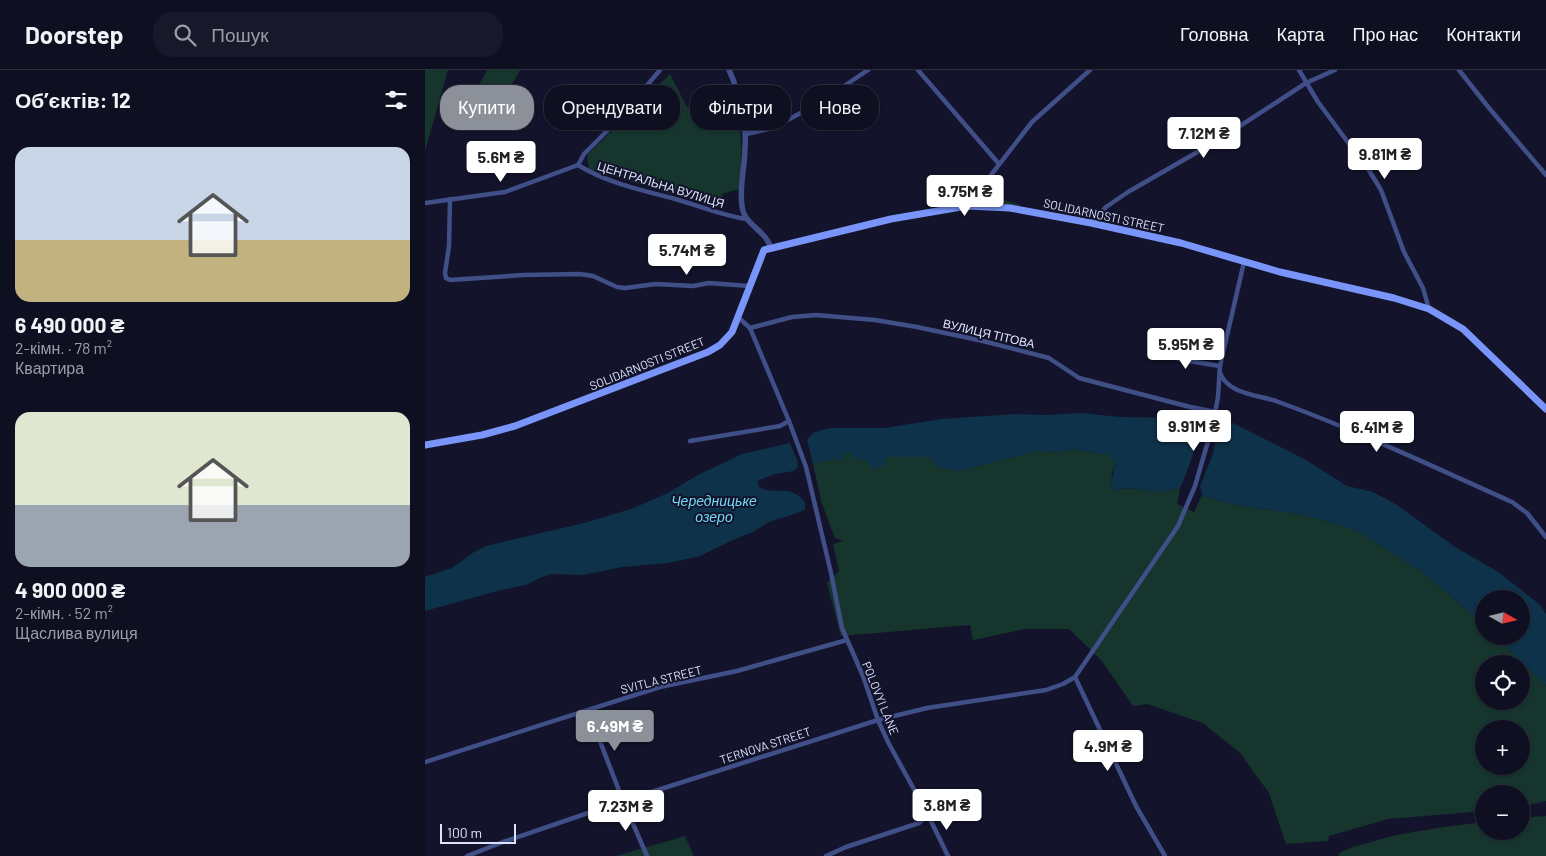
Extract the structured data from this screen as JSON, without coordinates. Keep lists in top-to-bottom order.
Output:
{
  "streets": {
    "main road": ["SOLIDARNOSTI STREET"],
    "street": [
      "ЦЕНТРАЛЬНА ВУЛИЦЯ",
      "ВУЛИЦЯ ТІТОВА",
      "SVITLA STREET",
      "POLOVYI LANE",
      "TERNOVA STREET"
    ]
  },
  "crossings": [
    ["ВУЛИЦЯ ТІТОВА", "POLOVYI LANE"],
    ["SVITLA STREET", "POLOVYI LANE"],
    ["POLOVYI LANE", "TERNOVA STREET"]
  ],
  "water": ["Чередницьке озеро"],
  "scale_bar": "100 m",
  "north": "right",
  "page": {
    "header": "Doorstep",
    "search": "Пошук",
    "nav": [
      "Головна",
      "Карта",
      "Про нас",
      "Контакти"
    ],
    "heading": "Об’єктів: 12",
    "chip": [
      "Купити",
      "Орендувати",
      "Фільтри",
      "Нове"
    ],
    "price": [
      "7.12M ₴",
      "9.81M ₴",
      "5.6M ₴",
      "9.75M ₴",
      "5.74M ₴",
      "5.95M ₴",
      "9.91M ₴",
      "6.41M ₴",
      "6.49M ₴",
      "4.9M ₴",
      "3.8M ₴",
      "7.23M ₴"
    ],
    "list": [
      {
        "name": "6 490 000 ₴",
        "note": "2-кімн. · 78 m² · Квартира"
      },
      {
        "name": "4 900 000 ₴",
        "note": "2-кімн. · 52 m² · Щаслива вулиця"
      }
    ],
    "map_buttons": ["+", "−"],
    "scale": "100 m"
  }
}
